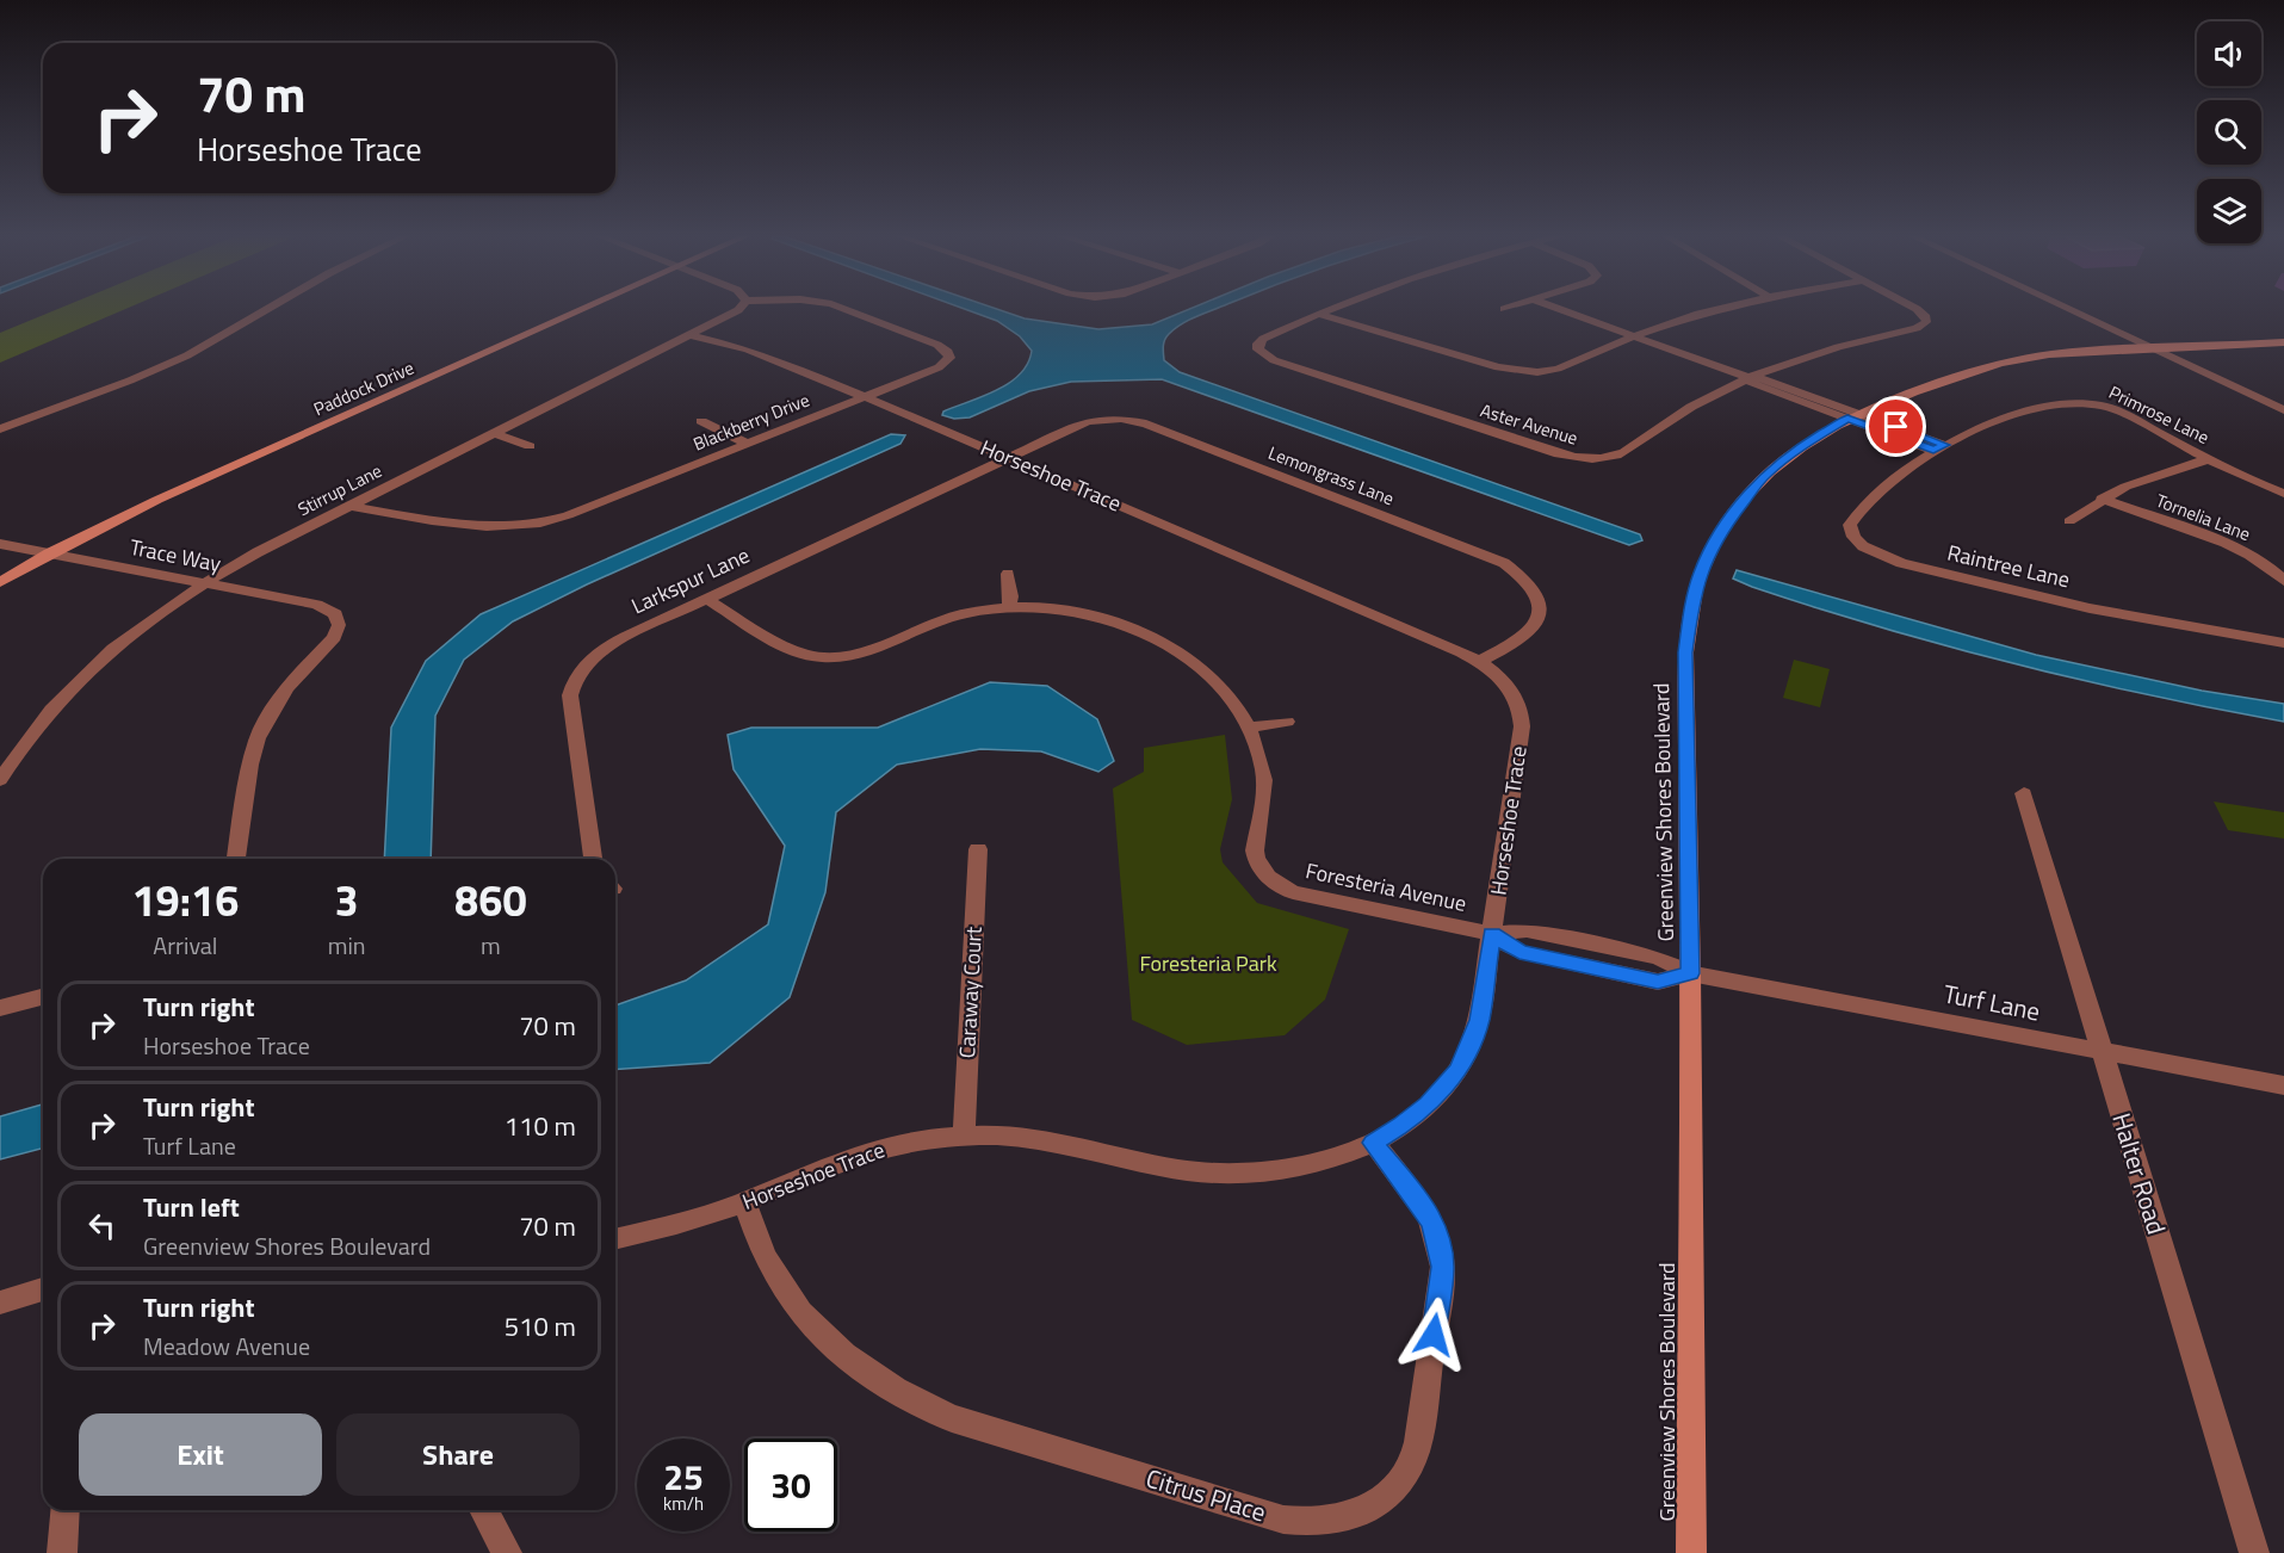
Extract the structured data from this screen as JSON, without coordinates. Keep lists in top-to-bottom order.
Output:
{
  "streets": {
    "street": [
      "Paddock Drive",
      "Primrose Lane",
      "Blackberry Drive",
      "Aster Avenue",
      "Horseshoe Trace",
      "Lemongrass Lane",
      "Stirrup Lane",
      "Tornelia Lane",
      "Trace Way",
      "Raintree Lane",
      "Larkspur Lane",
      "Greenview Shores Boulevard",
      "Foresteria Avenue",
      "Caraway Court",
      "Turf Lane",
      "Halter Road",
      "Citrus Place"
    ]
  },
  "crossings": [
    ["Paddock Drive", "Trace Way"],
    ["Primrose Lane", "Raintree Lane"],
    ["Blackberry Drive", "Horseshoe Trace"],
    ["Blackberry Drive", "Stirrup Lane"],
    ["Horseshoe Trace", "Lemongrass Lane"],
    ["Horseshoe Trace", "Stirrup Lane"],
    ["Horseshoe Trace", "Larkspur Lane"],
    ["Horseshoe Trace", "Foresteria Avenue"],
    ["Horseshoe Trace", "Caraway Court"],
    ["Horseshoe Trace", "Turf Lane"],
    ["Horseshoe Trace", "Citrus Place"],
    ["Lemongrass Lane", "Larkspur Lane"],
    ["Stirrup Lane", "Trace Way"],
    ["Larkspur Lane", "Foresteria Avenue"],
    ["Greenview Shores Boulevard", "Turf Lane"],
    ["Foresteria Avenue", "Turf Lane"],
    ["Turf Lane", "Halter Road"]
  ],
  "parks": ["Foresteria Park"],
  "page": {
    "turn": ["70 m", "Horseshoe Trace"],
    "eta": [
      "19:16",
      "Arrival",
      "3",
      "min",
      "860",
      "m"
    ],
    "list": [
      {
        "name": "Turn right",
        "note": "Horseshoe Trace",
        "value": "70 m"
      },
      {
        "name": "Turn right",
        "note": "Turf Lane",
        "value": "110 m"
      },
      {
        "name": "Turn left",
        "note": "Greenview Shores Boulevard",
        "value": "70 m"
      },
      {
        "name": "Turn right",
        "note": "Meadow Avenue",
        "value": "510 m"
      }
    ],
    "buttons": ["Exit", "Share"],
    "speed": "25 km/h",
    "limit": "30"
  }
}
